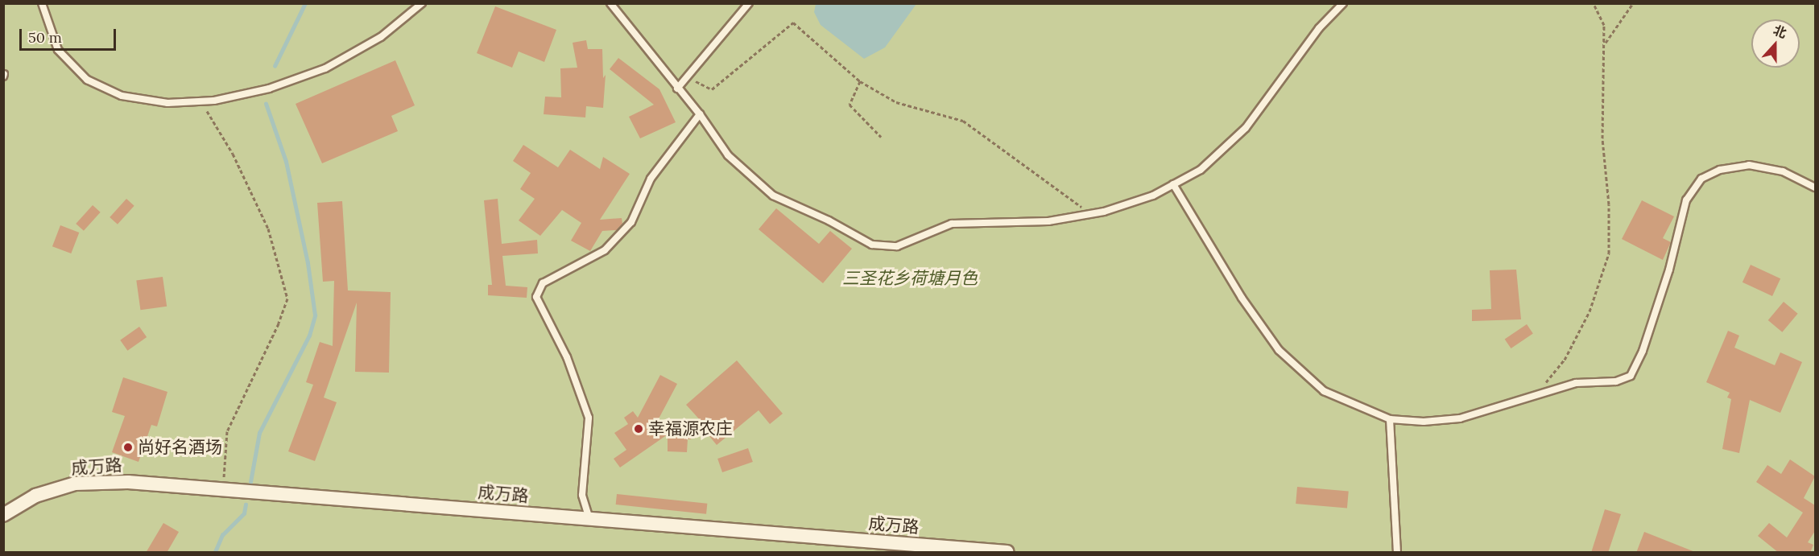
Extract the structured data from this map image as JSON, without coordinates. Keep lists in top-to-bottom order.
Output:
{
  "streets": {
    "street": ["成万路"]
  },
  "parks": ["三圣花乡荷塘月色"],
  "places": ["幸福源农庄", "尚好名酒场"],
  "scale_bar": "50 m",
  "north": "top"
}
